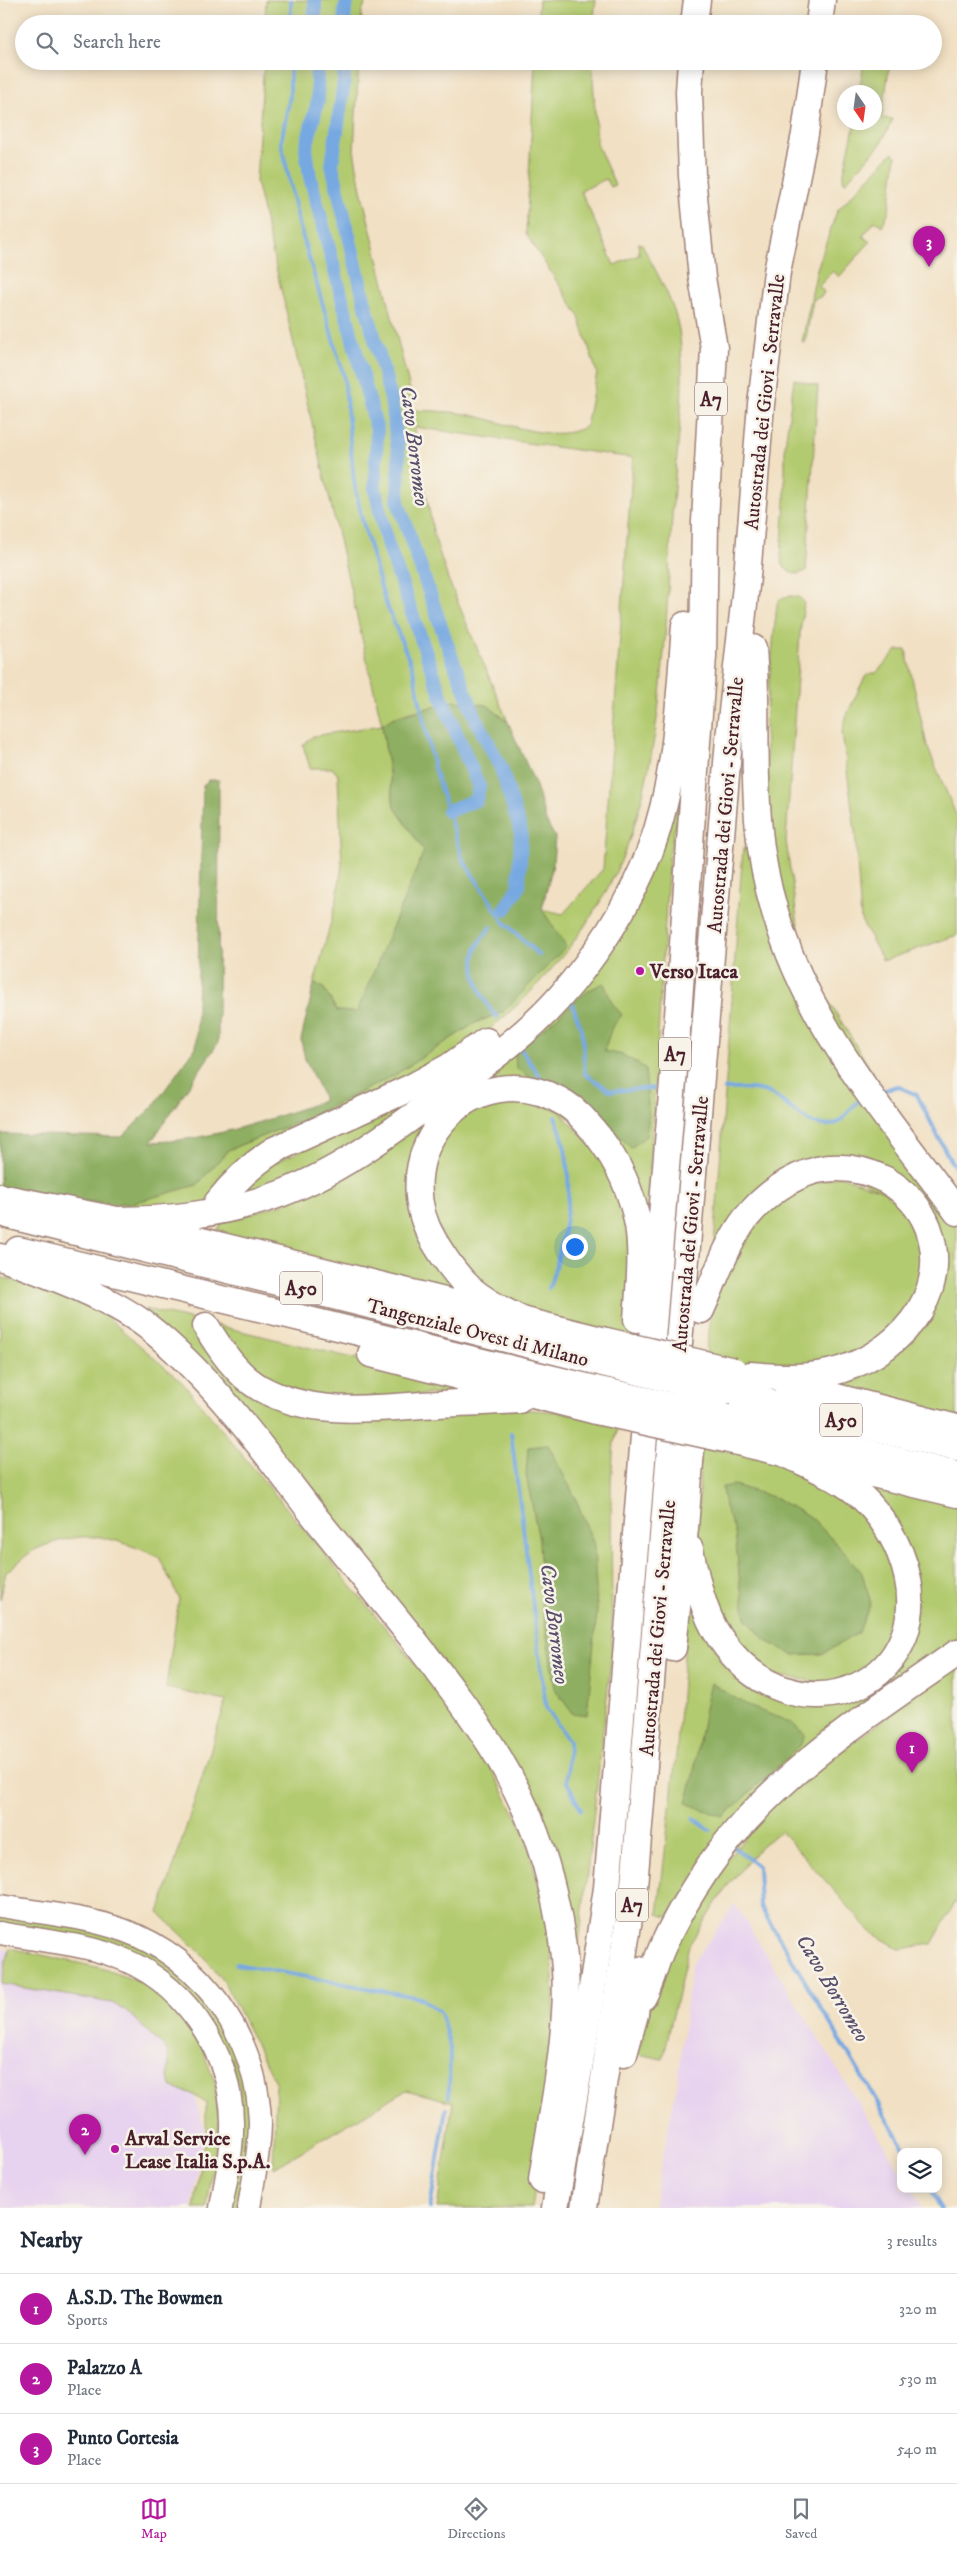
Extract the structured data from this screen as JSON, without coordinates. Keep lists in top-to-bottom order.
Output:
{
  "streets": {
    "highway": [
      "A7",
      "Autostrada dei Giovi - Serravalle",
      "A50",
      "Tangenziale Ovest di Milano"
    ]
  },
  "crossings": [
    ["A7", "Autostrada dei Giovi - Serravalle"]
  ],
  "water": ["Cavo Borromeo"],
  "places": ["Verso Itaca", "Arval Service Lease Italia S.p.A."],
  "north": "bottom",
  "page": {
    "search": "Search here",
    "pins": ["3", "1", "2"],
    "heading": ["Nearby", "3 results"],
    "list": [
      {
        "mark": "1",
        "name": "A.S.D. The Bowmen",
        "note": "Sports",
        "value": "320 m"
      },
      {
        "mark": "2",
        "name": "Palazzo A",
        "note": "Place",
        "value": "530 m"
      },
      {
        "mark": "3",
        "name": "Punto Cortesia",
        "note": "Place",
        "value": "540 m"
      }
    ],
    "nav": ["Map", "Directions", "Saved"]
  }
}
